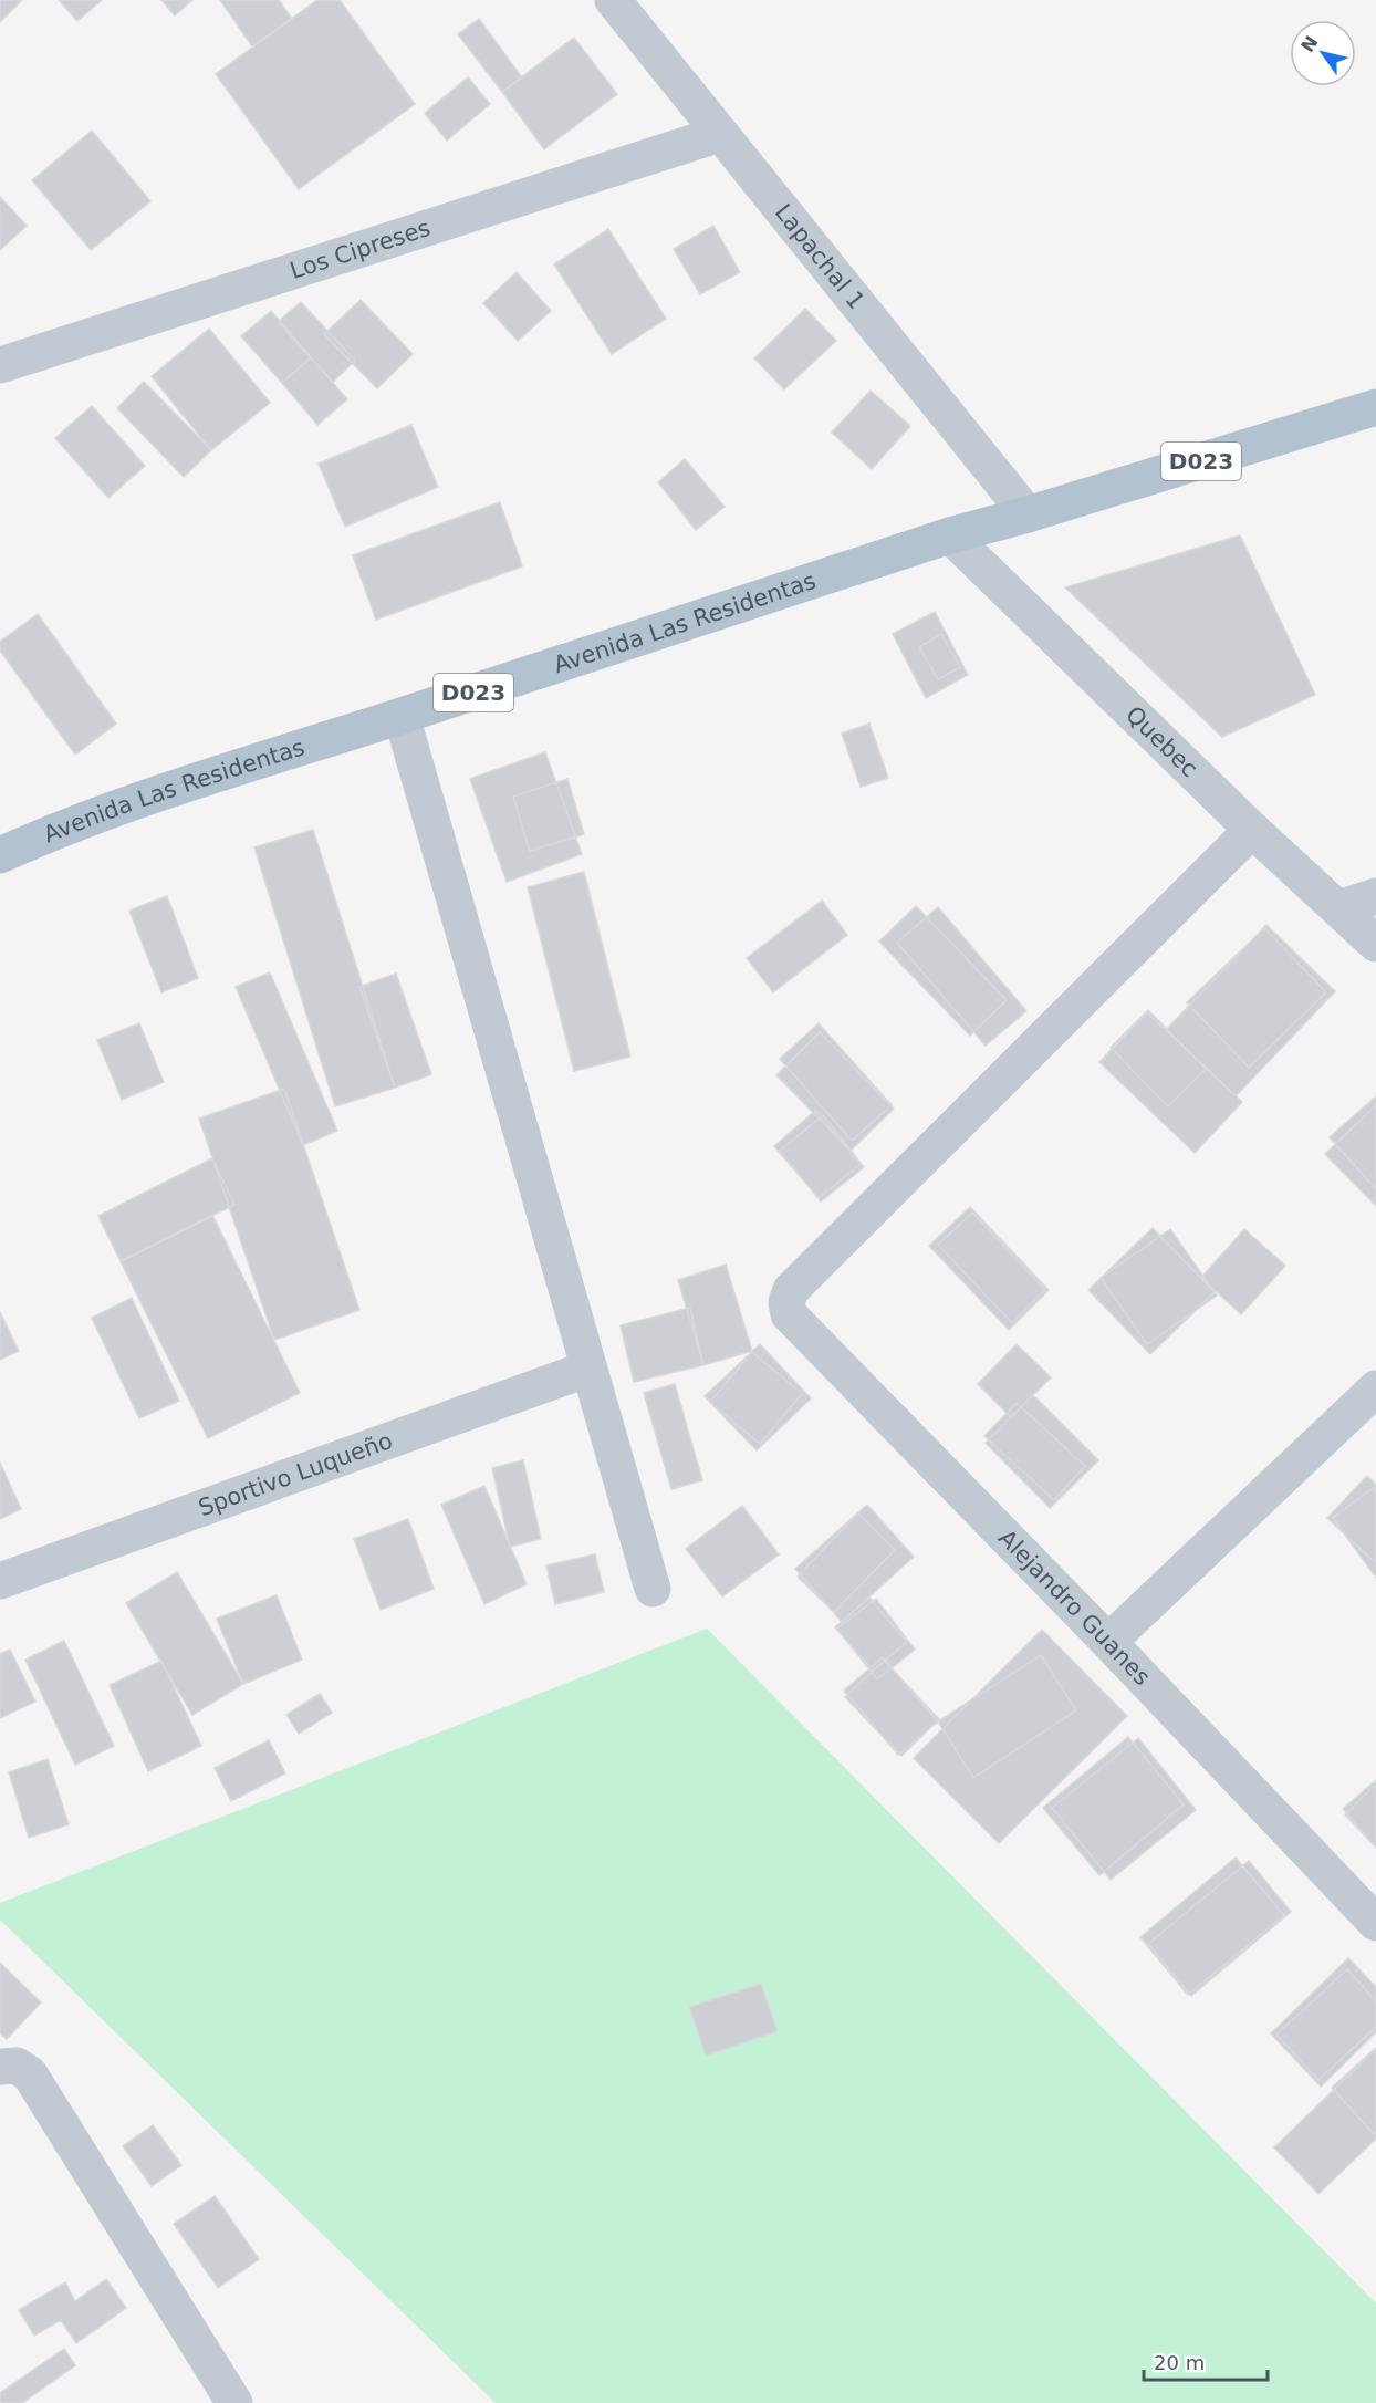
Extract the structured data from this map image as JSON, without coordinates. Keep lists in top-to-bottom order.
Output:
{
  "streets": {
    "main road": ["D023", "Avenida Las Residentas"],
    "street": [
      "Los Cipreses",
      "Lapachal 1",
      "Quebec",
      "Sportivo Luqueño",
      "Alejandro Guanes"
    ]
  },
  "crossings": [
    ["Los Cipreses", "Lapachal 1"],
    ["Lapachal 1", "Avenida Las Residentas"],
    ["Avenida Las Residentas", "Quebec"],
    ["Quebec", "Alejandro Guanes"]
  ],
  "scale_bar": "20 m",
  "north": "top left"
}
